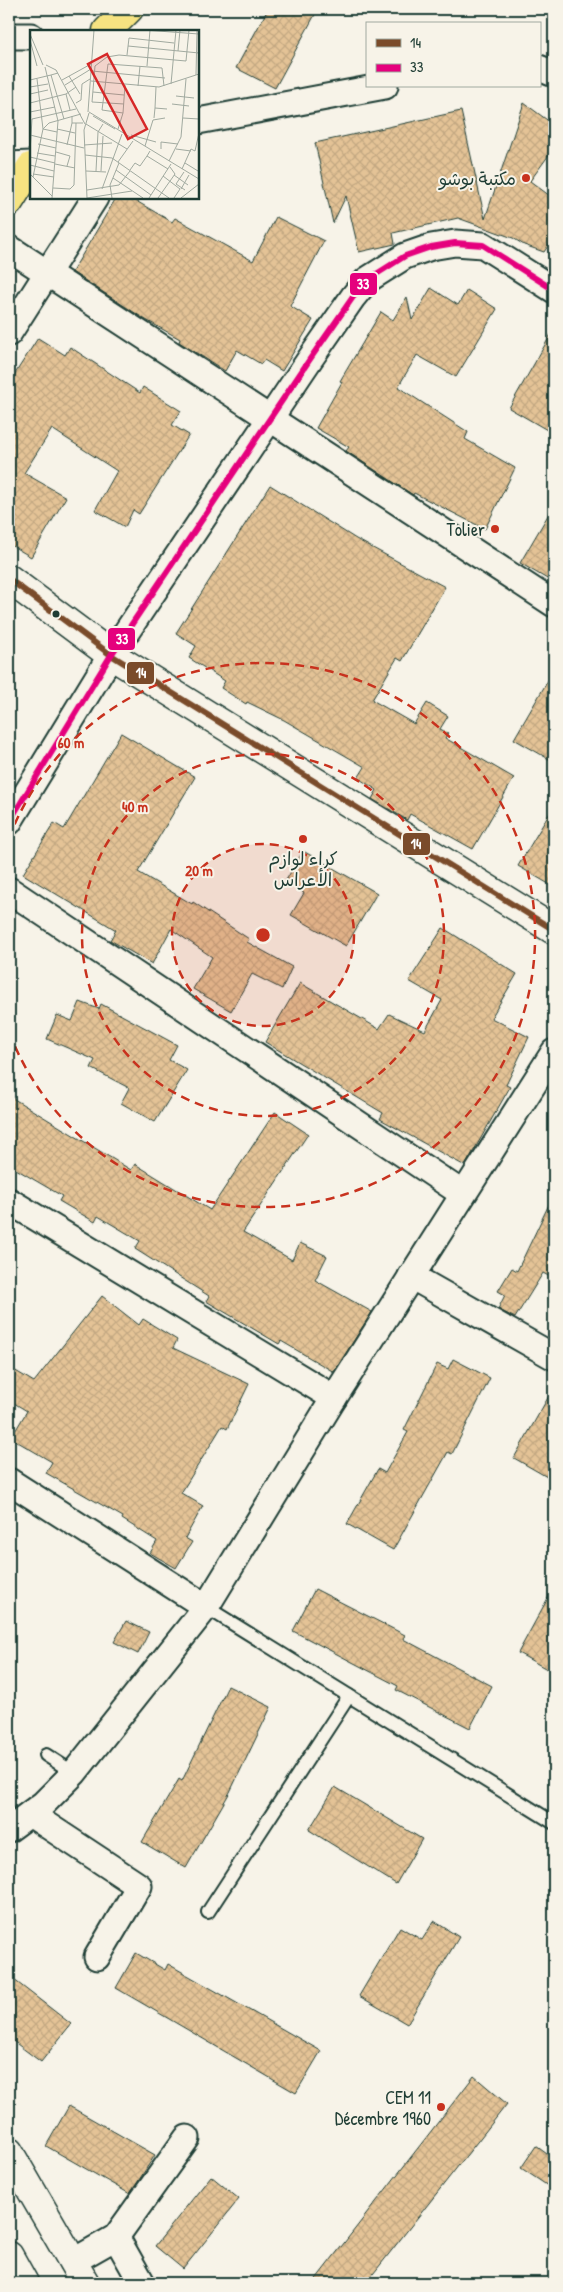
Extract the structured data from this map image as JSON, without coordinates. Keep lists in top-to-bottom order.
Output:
{
  "places": [
    "مكتبة بوشو",
    "Tolier",
    "كراء لوازم الأعراس",
    "CEM 11 Décembre 1960"
  ],
  "lines": ["transit line 33", "transit line 14"],
  "legend": ["14", "33"],
  "rings": ["60 m", "40 m", "20 m"]
}
